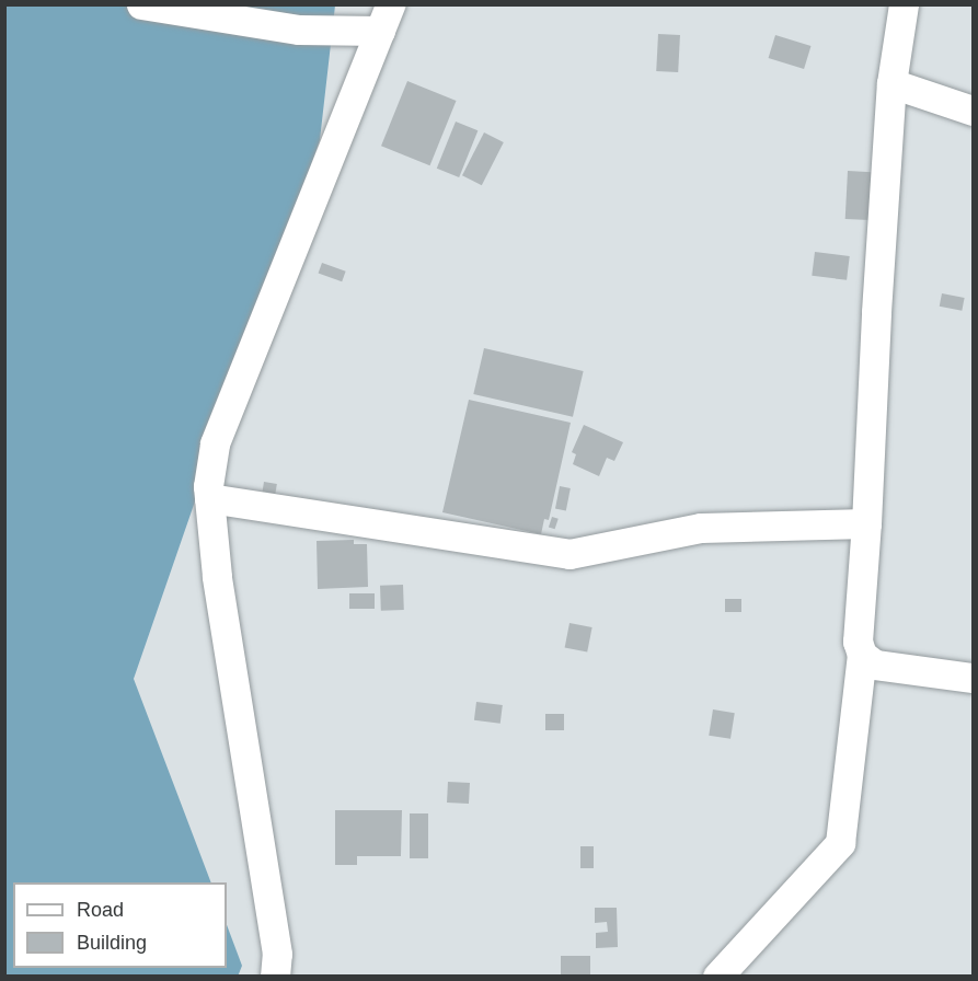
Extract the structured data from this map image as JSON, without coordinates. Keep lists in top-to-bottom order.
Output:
{
  "legend": ["Road", "Building"]
}
